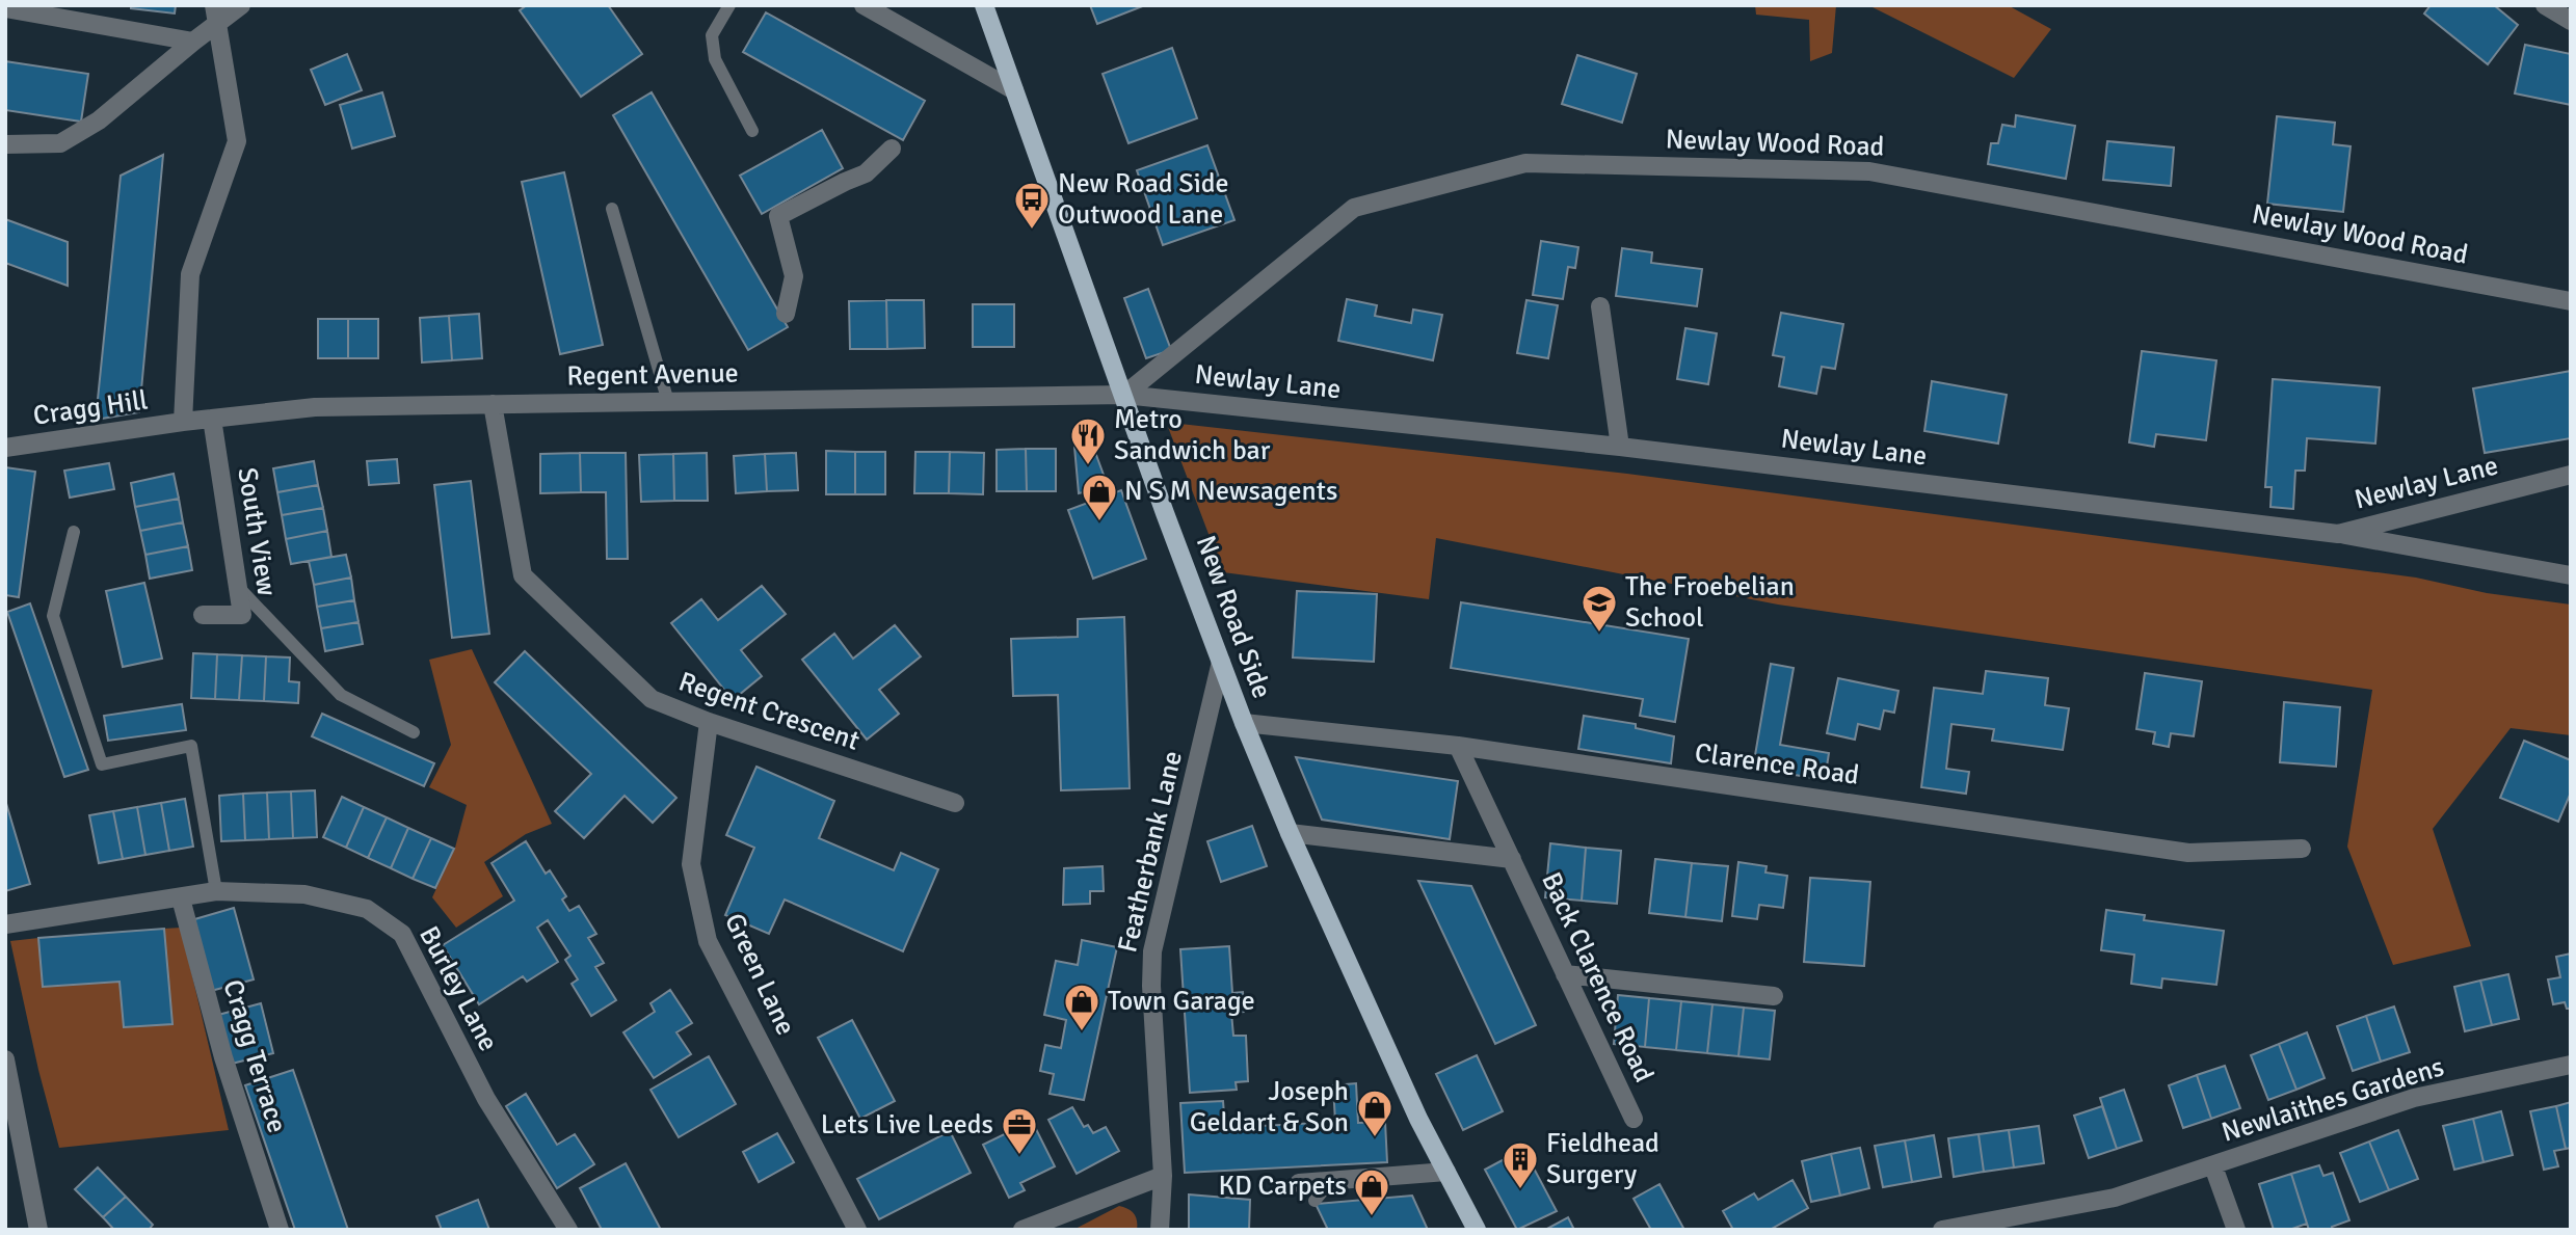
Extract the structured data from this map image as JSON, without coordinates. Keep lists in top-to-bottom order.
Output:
{
  "streets": {
    "main road": ["New Road Side"],
    "street": [
      "Newlay Wood Road",
      "Regent Avenue",
      "Newlay Lane",
      "Cragg Hill",
      "South View",
      "Regent Crescent",
      "Clarence Road",
      "Featherbank Lane",
      "Green Lane",
      "Back Clarence Road",
      "Burley Lane",
      "Cragg Terrace",
      "Newlaithes Gardens"
    ]
  },
  "crossings": [
    ["Newlay Wood Road", "Regent Avenue"],
    ["Newlay Wood Road", "Newlay Lane"],
    ["Newlay Wood Road", "New Road Side"],
    ["Regent Avenue", "Newlay Lane"],
    ["Regent Avenue", "Cragg Hill"],
    ["Regent Avenue", "South View"],
    ["Regent Avenue", "New Road Side"],
    ["Regent Avenue", "Regent Crescent"],
    ["Newlay Lane", "New Road Side"],
    ["New Road Side", "Clarence Road"],
    ["New Road Side", "Featherbank Lane"],
    ["New Road Side", "Back Clarence Road"],
    ["Regent Crescent", "Green Lane"],
    ["Clarence Road", "Back Clarence Road"],
    ["Burley Lane", "Cragg Terrace"]
  ],
  "places": {
    "bus stop": ["New Road Side Outwood Lane"],
    "restaurant": ["Metro Sandwich bar"],
    "shop": [
      "N S M Newsagents",
      "Town Garage",
      "Joseph Geldart & Son",
      "KD Carpets"
    ],
    "school or university": ["The Froebelian School"],
    "office": ["Lets Live Leeds"],
    "building": ["Fieldhead Surgery"]
  }
}
